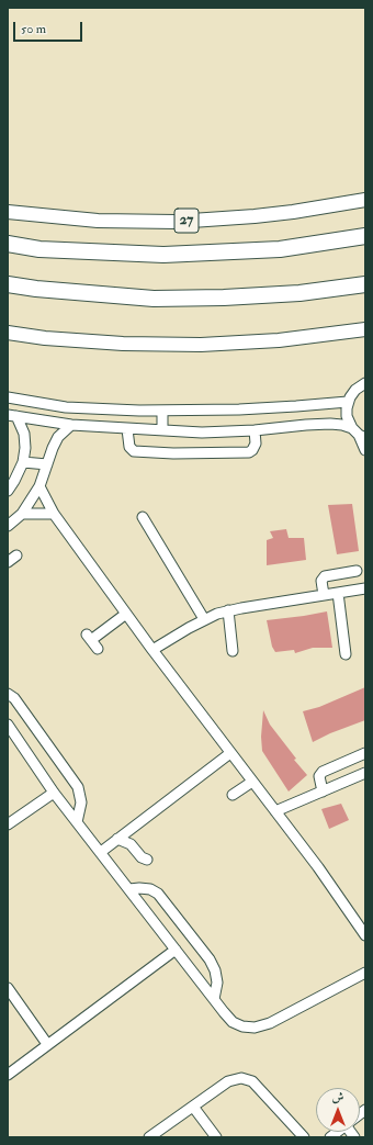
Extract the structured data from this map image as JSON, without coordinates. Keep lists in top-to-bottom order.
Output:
{
  "streets": {
    "highway": ["27"]
  },
  "scale_bar": "50 m",
  "north": "top"
}
